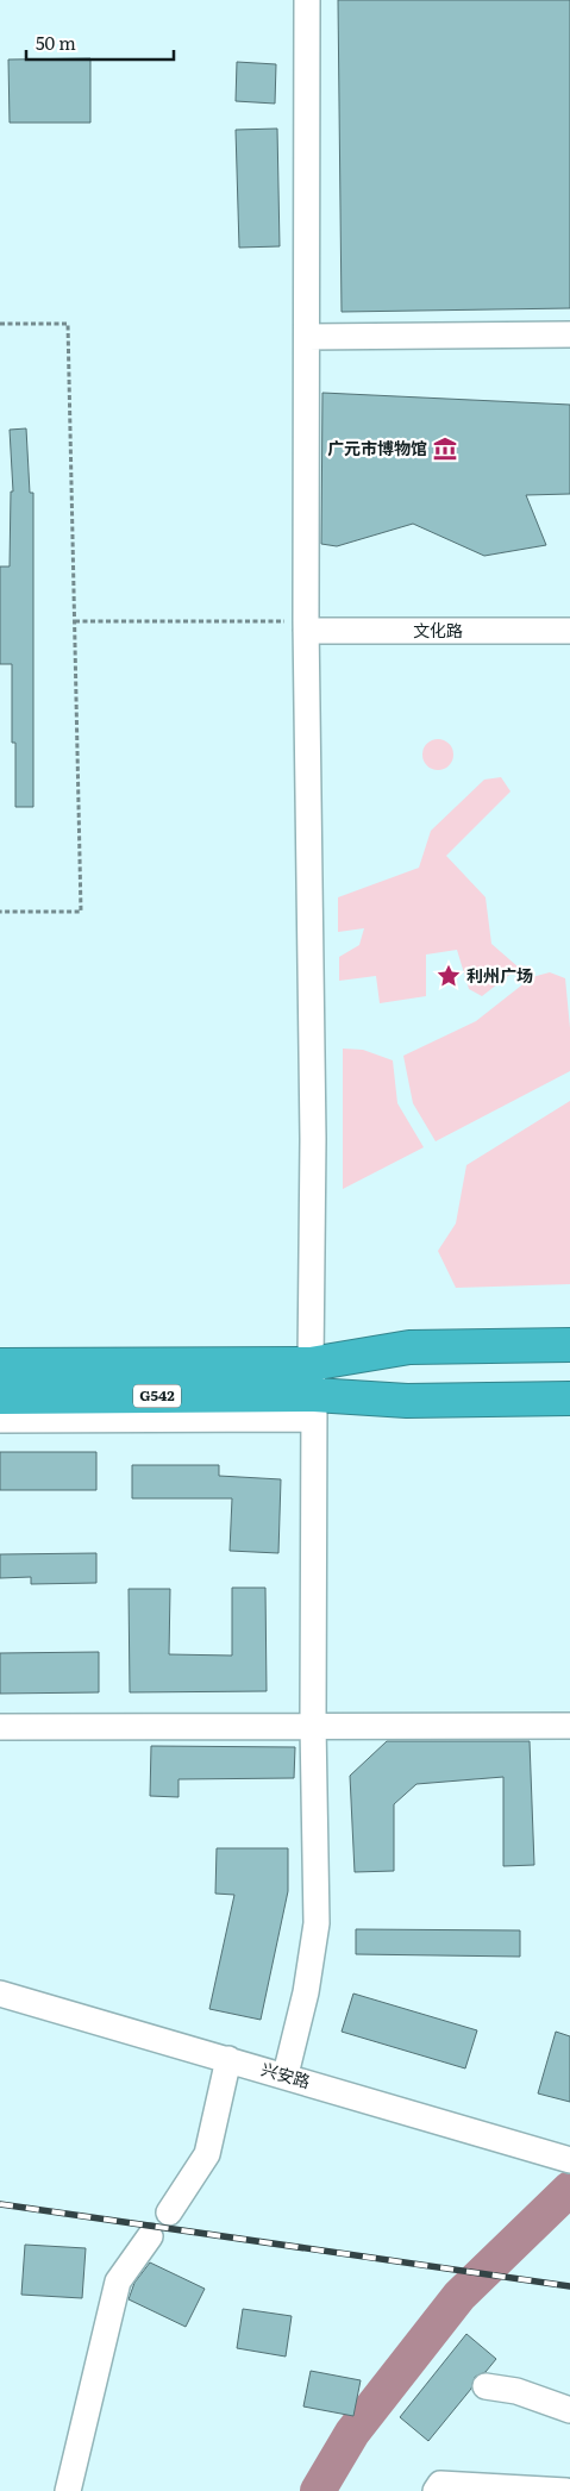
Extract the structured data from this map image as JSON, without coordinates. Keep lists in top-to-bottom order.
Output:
{
  "streets": {
    "highway": ["G542"],
    "street": ["文化路", "兴安路"]
  },
  "places": {
    "museum": ["广元市博物馆"],
    "place": ["利州广场"]
  },
  "scale_bar": "50 m"
}
